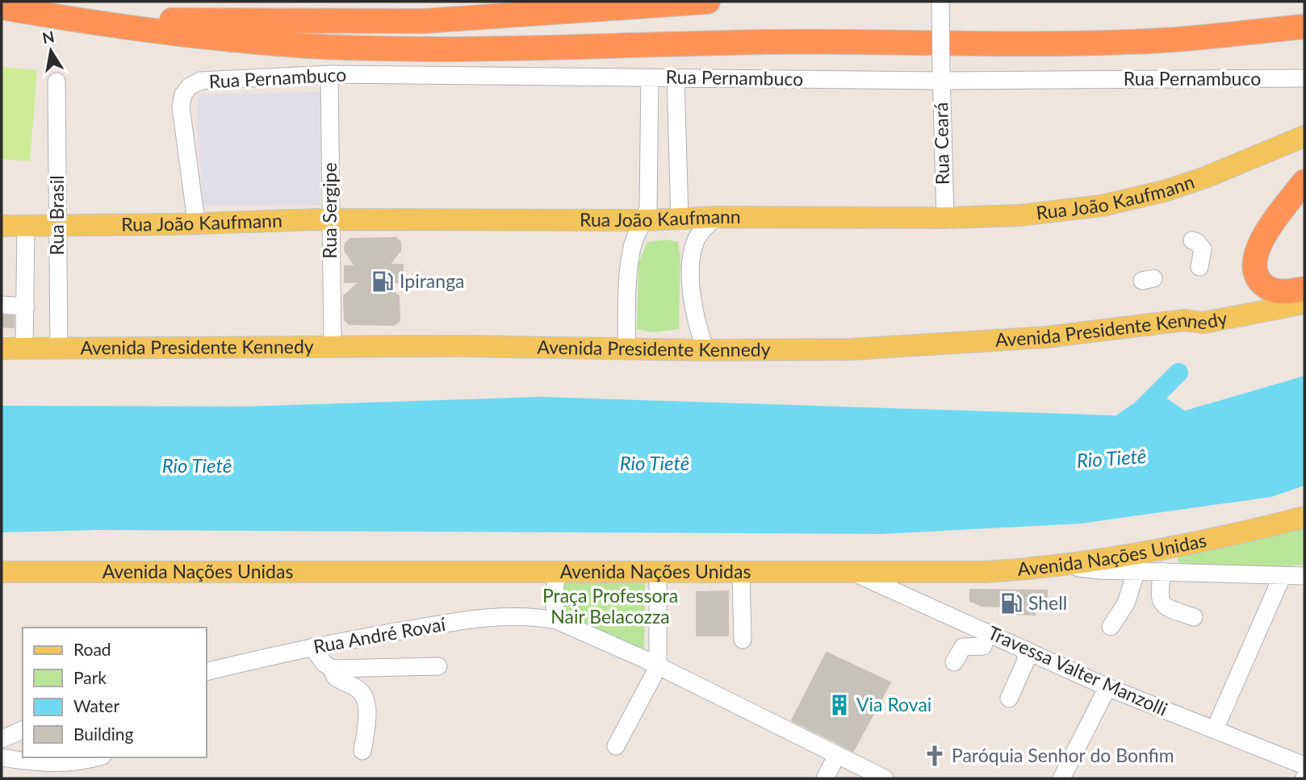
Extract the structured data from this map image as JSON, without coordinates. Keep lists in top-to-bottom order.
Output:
{
  "streets": {
    "main road": ["Rua João Kaufmann", "Avenida Presidente Kennedy", "Avenida Nações Unidas"],
    "street": [
      "Rua Pernambuco",
      "Rua Ceará",
      "Rua Sergipe",
      "Rua Brasil",
      "Rua André Rovaí",
      "Travessa Valter Manzolli"
    ]
  },
  "crossings": [
    ["Rua Pernambuco", "Rua Ceará"],
    ["Rua Pernambuco", "Rua João Kaufmann"],
    ["Rua Pernambuco", "Rua Sergipe"],
    ["Rua Ceará", "Rua João Kaufmann"],
    ["Rua João Kaufmann", "Rua Sergipe"],
    ["Rua João Kaufmann", "Rua Brasil"],
    ["Rua Sergipe", "Avenida Presidente Kennedy"],
    ["Rua Brasil", "Avenida Presidente Kennedy"],
    ["Avenida Nações Unidas", "Travessa Valter Manzolli"]
  ],
  "water": ["Rio Tietê"],
  "parks": ["Praça Professora Nair Belacozza"],
  "places": {
    "fuel station": ["Ipiranga", "Shell"],
    "building": ["Via Rovai"],
    "church": ["Paróquia Senhor do Bonfim"]
  },
  "legend": [
    "Road",
    "Park",
    "Water",
    "Building"
  ],
  "north": "top"
}
